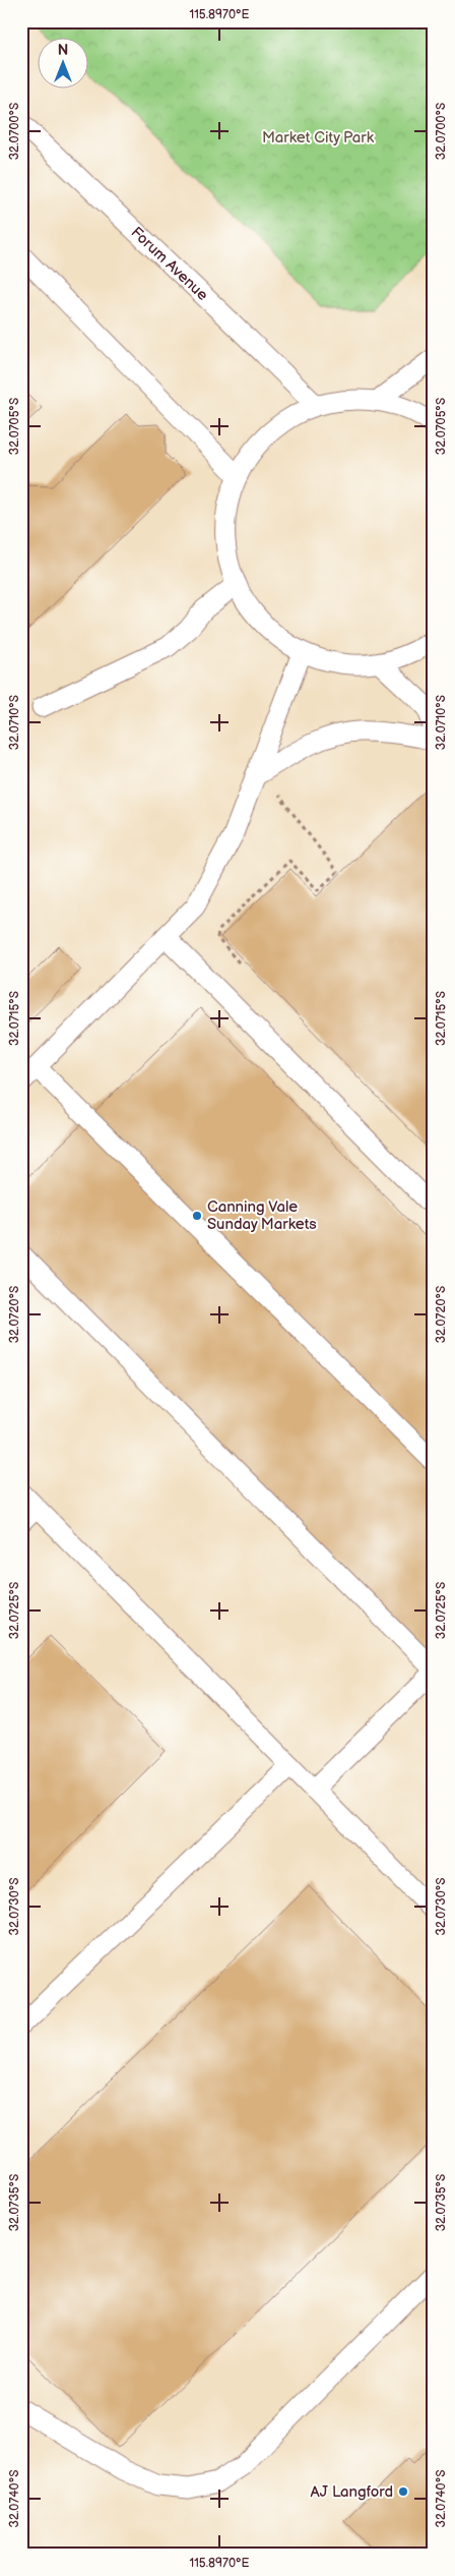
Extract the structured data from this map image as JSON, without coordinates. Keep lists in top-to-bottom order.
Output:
{
  "streets": {
    "lane": ["Forum Avenue"]
  },
  "parks": ["Market City Park"],
  "places": ["Canning Vale Sunday Markets", "AJ Langford"],
  "north": "top",
  "coordinates": [
    "115.8970°E",
    "32.0700°S",
    "32.0705°S",
    "32.0710°S",
    "32.0715°S",
    "32.0720°S",
    "32.0725°S",
    "32.0730°S",
    "32.0735°S",
    "32.0740°S"
  ]
}
